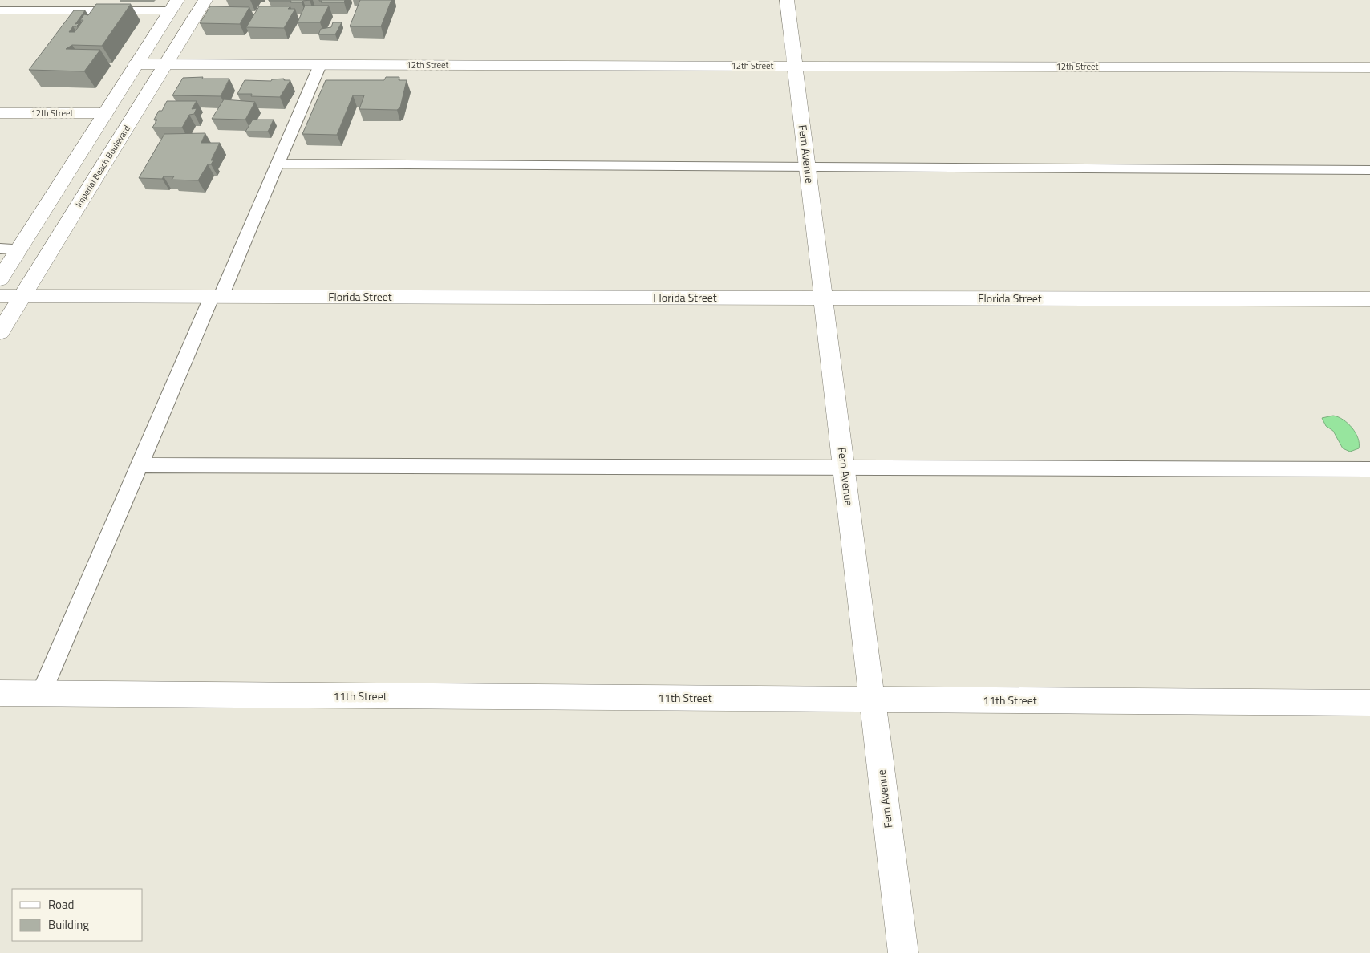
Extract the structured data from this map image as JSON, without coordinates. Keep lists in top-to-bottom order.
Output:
{
  "streets": {
    "street": [
      "12th Street",
      "Fern Avenue",
      "Imperial Beach Boulevard",
      "Florida Street",
      "11th Street"
    ]
  },
  "crossings": [
    ["12th Street", "Fern Avenue"],
    ["12th Street", "Imperial Beach Boulevard"],
    ["Fern Avenue", "Florida Street"],
    ["Fern Avenue", "11th Street"],
    ["Imperial Beach Boulevard", "Florida Street"]
  ],
  "legend": ["Road", "Building"]
}
